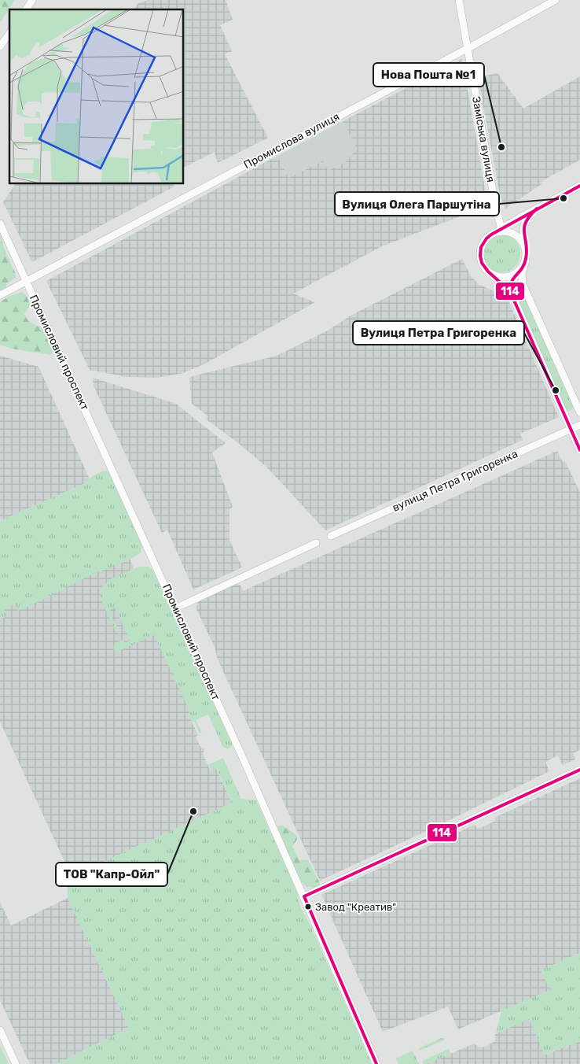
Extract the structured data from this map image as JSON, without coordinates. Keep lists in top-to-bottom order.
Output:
{
  "streets": {
    "street": [
      "Заміська вулиця",
      "Промислова вулиця",
      "Промисловий проспект",
      "вулиця Петра Григоренка"
    ]
  },
  "crossings": [
    ["Заміська вулиця", "Промислова вулиця"],
    ["Промислова вулиця", "Промисловий проспект"]
  ],
  "places": [
    "Нова Пошта №1",
    "Вулиця Олега Паршутіна",
    "Вулиця Петра Григоренка",
    "ТОВ \"Капр-Ойл\"",
    "Завод \"Креатив\""
  ],
  "lines": ["transit line 114"]
}
